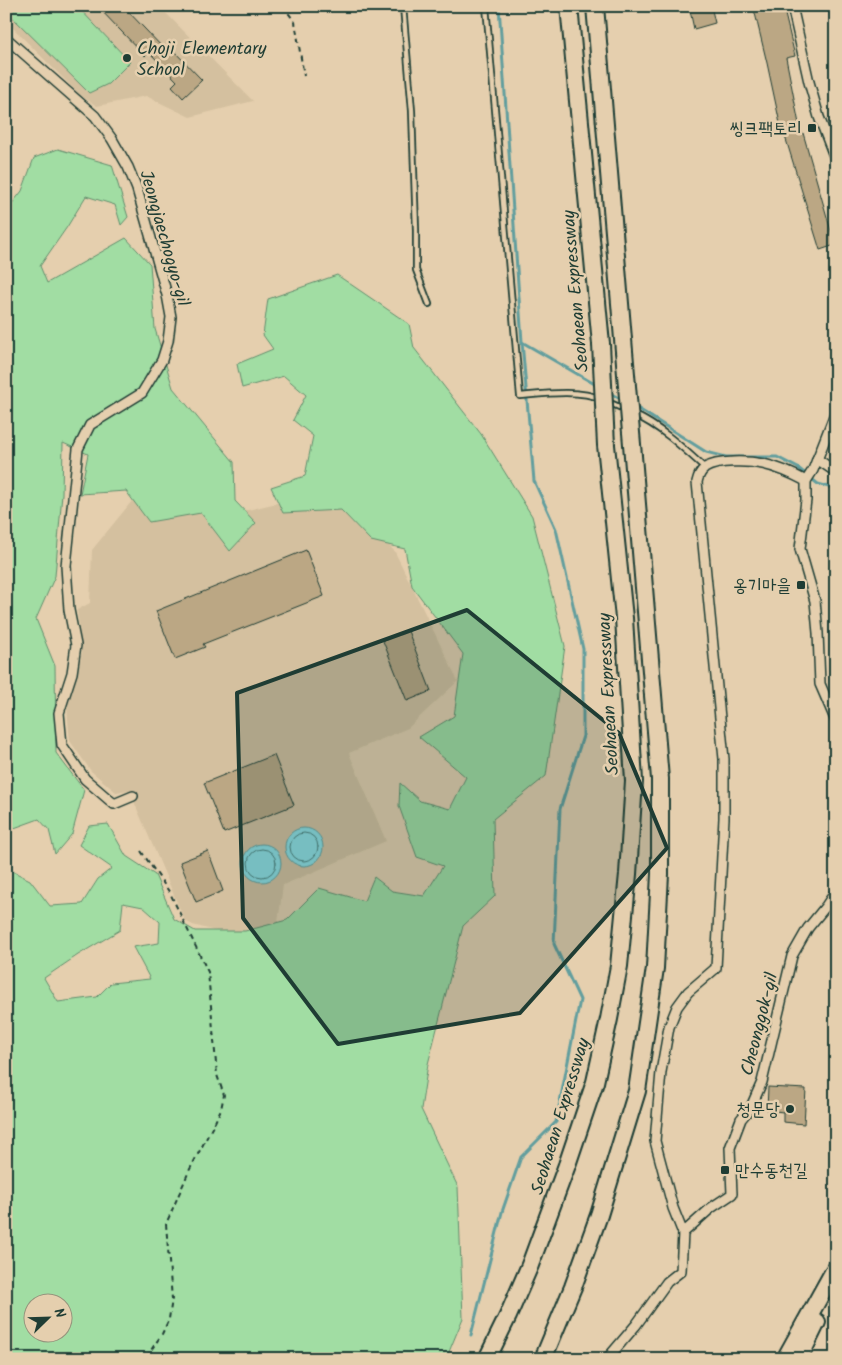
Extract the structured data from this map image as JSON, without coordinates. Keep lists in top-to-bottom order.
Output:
{
  "streets": {
    "highway": ["Seohaean Expressway"],
    "street": ["Jeongjaechogyo-gil", "Cheonggok-gil"]
  },
  "places": {
    "other": ["Choji Elementary School", "청문당"],
    "transit": ["씽크팩토리", "옹기마을", "만수동천길"]
  },
  "north": "top right"
}
